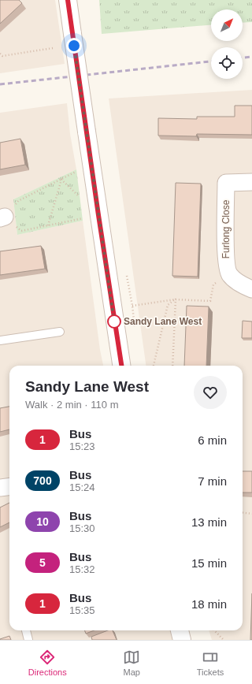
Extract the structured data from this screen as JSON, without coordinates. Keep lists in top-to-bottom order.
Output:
{
  "streets": {
    "street": ["Furlong Close"]
  },
  "places": ["Sandy Lane West"],
  "lines": ["bus line 1"],
  "north": "top right",
  "page": {
    "heading": ["Sandy Lane West", "Walk · 2 min · 110 m"],
    "list": [
      {
        "mark": "1",
        "name": "Bus",
        "note": "15:23",
        "value": "6 min"
      },
      {
        "mark": "700",
        "name": "Bus",
        "note": "15:24",
        "value": "7 min"
      },
      {
        "mark": "10",
        "name": "Bus",
        "note": "15:30",
        "value": "13 min"
      },
      {
        "mark": "5",
        "name": "Bus",
        "note": "15:32",
        "value": "15 min"
      },
      {
        "mark": "1",
        "name": "Bus",
        "note": "15:35",
        "value": "18 min"
      }
    ],
    "tabs": ["Directions", "Map", "Tickets"]
  }
}
